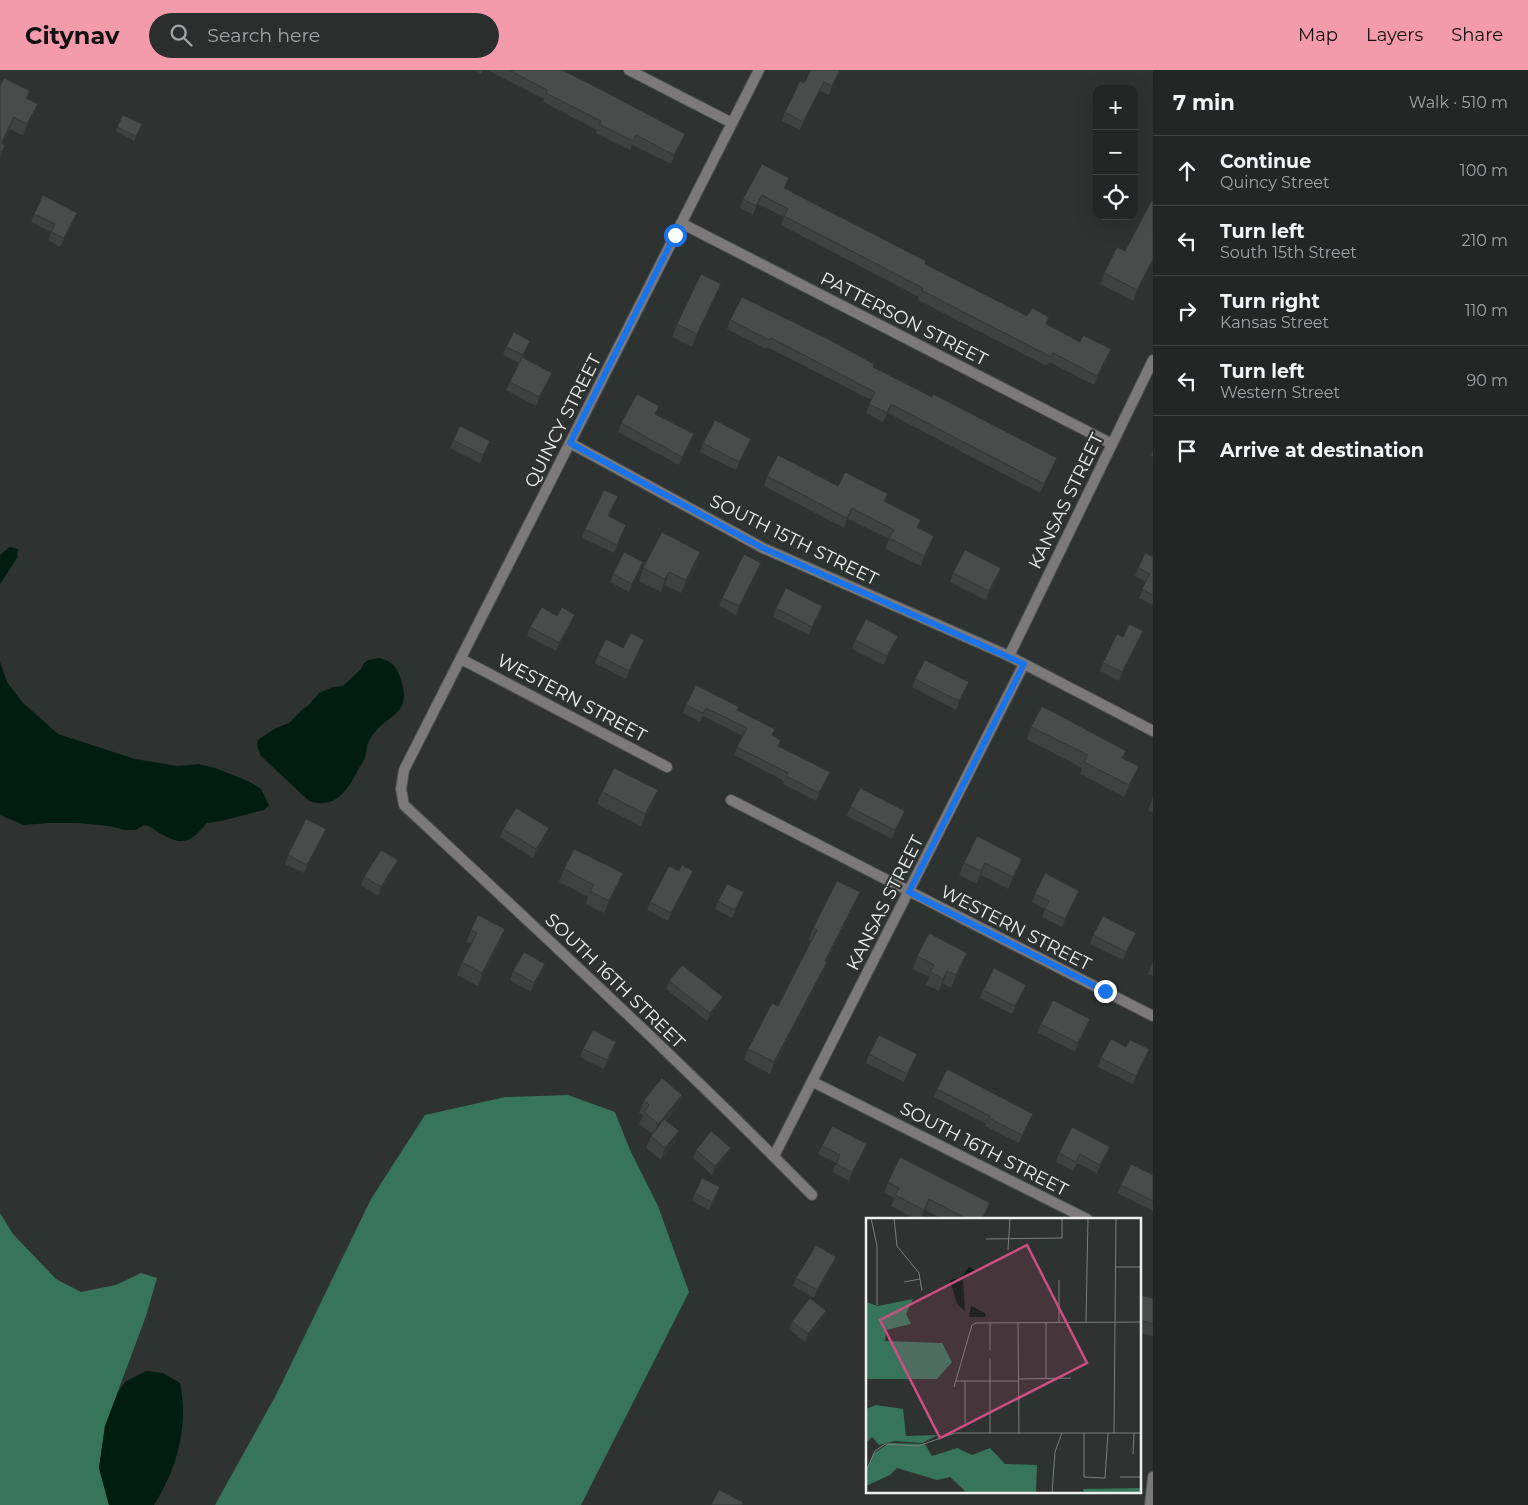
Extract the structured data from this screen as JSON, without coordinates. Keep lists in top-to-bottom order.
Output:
{
  "streets": {
    "street": [
      "PATTERSON STREET",
      "QUINCY STREET",
      "KANSAS STREET",
      "SOUTH 15TH STREET",
      "WESTERN STREET",
      "SOUTH 16TH STREET"
    ]
  },
  "crossings": [
    ["PATTERSON STREET", "QUINCY STREET"],
    ["PATTERSON STREET", "KANSAS STREET"],
    ["QUINCY STREET", "SOUTH 15TH STREET"],
    ["QUINCY STREET", "WESTERN STREET"],
    ["QUINCY STREET", "SOUTH 16TH STREET"],
    ["KANSAS STREET", "SOUTH 15TH STREET"],
    ["KANSAS STREET", "WESTERN STREET"],
    ["KANSAS STREET", "SOUTH 16TH STREET"]
  ],
  "page": {
    "header": "Citynav",
    "search": "Search here",
    "nav": ["Map", "Layers", "Share"],
    "heading": ["7 min", "Walk · 510 m"],
    "map_buttons": ["+", "−"],
    "list": [
      ["Continue", "Quincy Street", "100 m"],
      ["Turn left", "South 15th Street", "210 m"],
      ["Turn right", "Kansas Street", "110 m"],
      ["Turn left", "Western Street", "90 m"],
      "Arrive at destination"
    ]
  }
}
